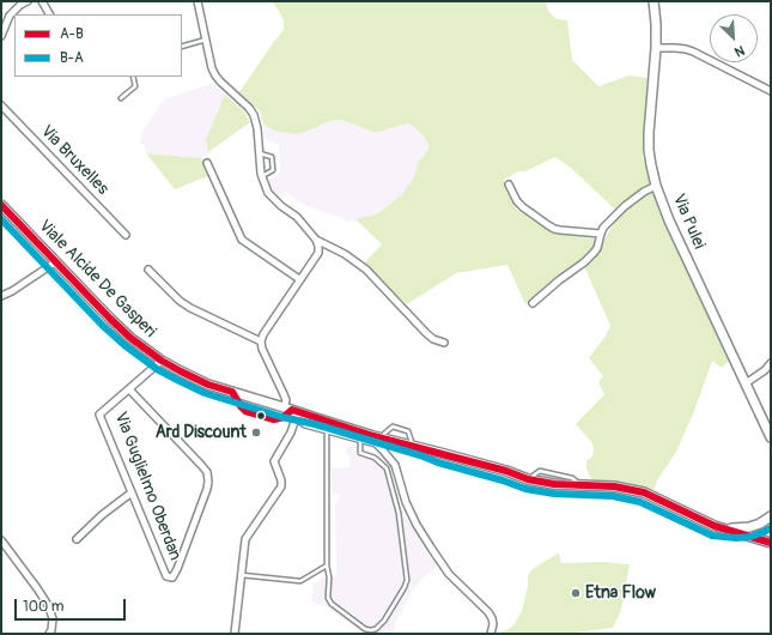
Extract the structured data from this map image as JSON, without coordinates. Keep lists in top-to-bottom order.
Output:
{
  "streets": {
    "main road": ["Via Pulei", "Viale Alcide De Gasperi"],
    "street": ["Via Bruxelles", "Via Guglielmo Oberdan"]
  },
  "crossings": [
    ["Viale Alcide De Gasperi", "Via Guglielmo Oberdan"]
  ],
  "places": ["Ard Discount", "Etna Flow"],
  "lines": ["transit line A-B", "transit line B-A"],
  "legend": ["A-B", "B-A"],
  "scale_bar": "100 m",
  "north": "bottom right"
}
